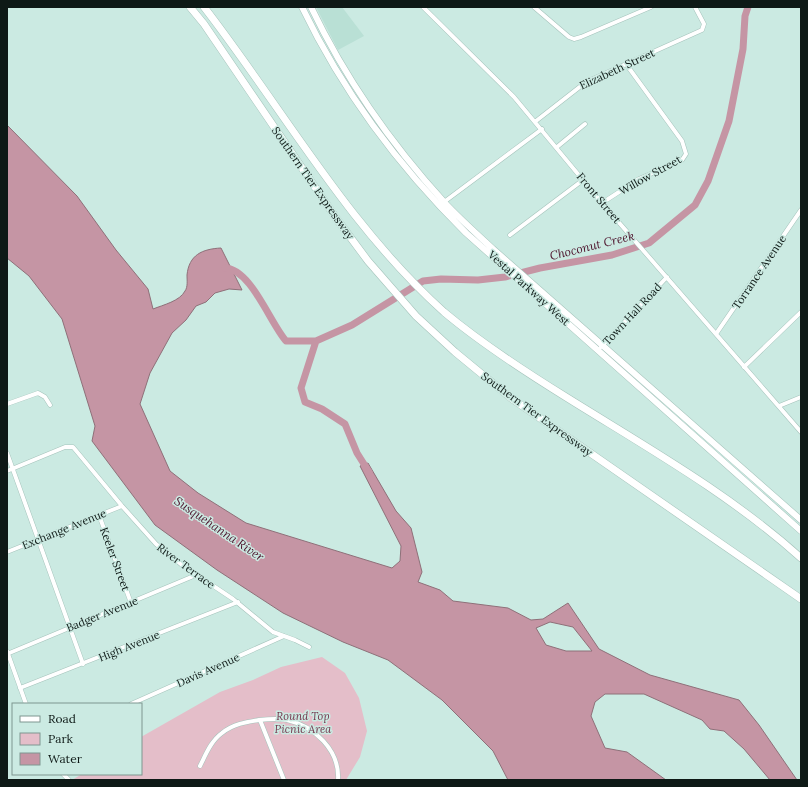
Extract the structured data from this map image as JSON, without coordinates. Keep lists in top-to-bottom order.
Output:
{
  "streets": {
    "highway": ["Southern Tier Expressway"],
    "main road": ["Vestal Parkway West"],
    "street": [
      "Elizabeth Street",
      "Willow Street",
      "Front Street",
      "Torrance Avenue",
      "Town Hall Road",
      "Exchange Avenue",
      "Keeler Street",
      "River Terrace",
      "Badger Avenue",
      "High Avenue",
      "Davis Avenue"
    ]
  },
  "crossings": [
    ["Elizabeth Street", "Willow Street"],
    ["Elizabeth Street", "Front Street"],
    ["Willow Street", "Front Street"],
    ["Front Street", "Torrance Avenue"],
    ["Front Street", "Town Hall Road"],
    ["Vestal Parkway West", "Town Hall Road"],
    ["Exchange Avenue", "Keeler Street"],
    ["Exchange Avenue", "River Terrace"],
    ["Keeler Street", "Badger Avenue"],
    ["River Terrace", "Badger Avenue"],
    ["River Terrace", "High Avenue"],
    ["River Terrace", "Davis Avenue"]
  ],
  "water": ["Choconut Creek", "Susquehanna River"],
  "parks": ["Round Top Picnic Area"],
  "legend": ["Road", "Park", "Water"]
}
